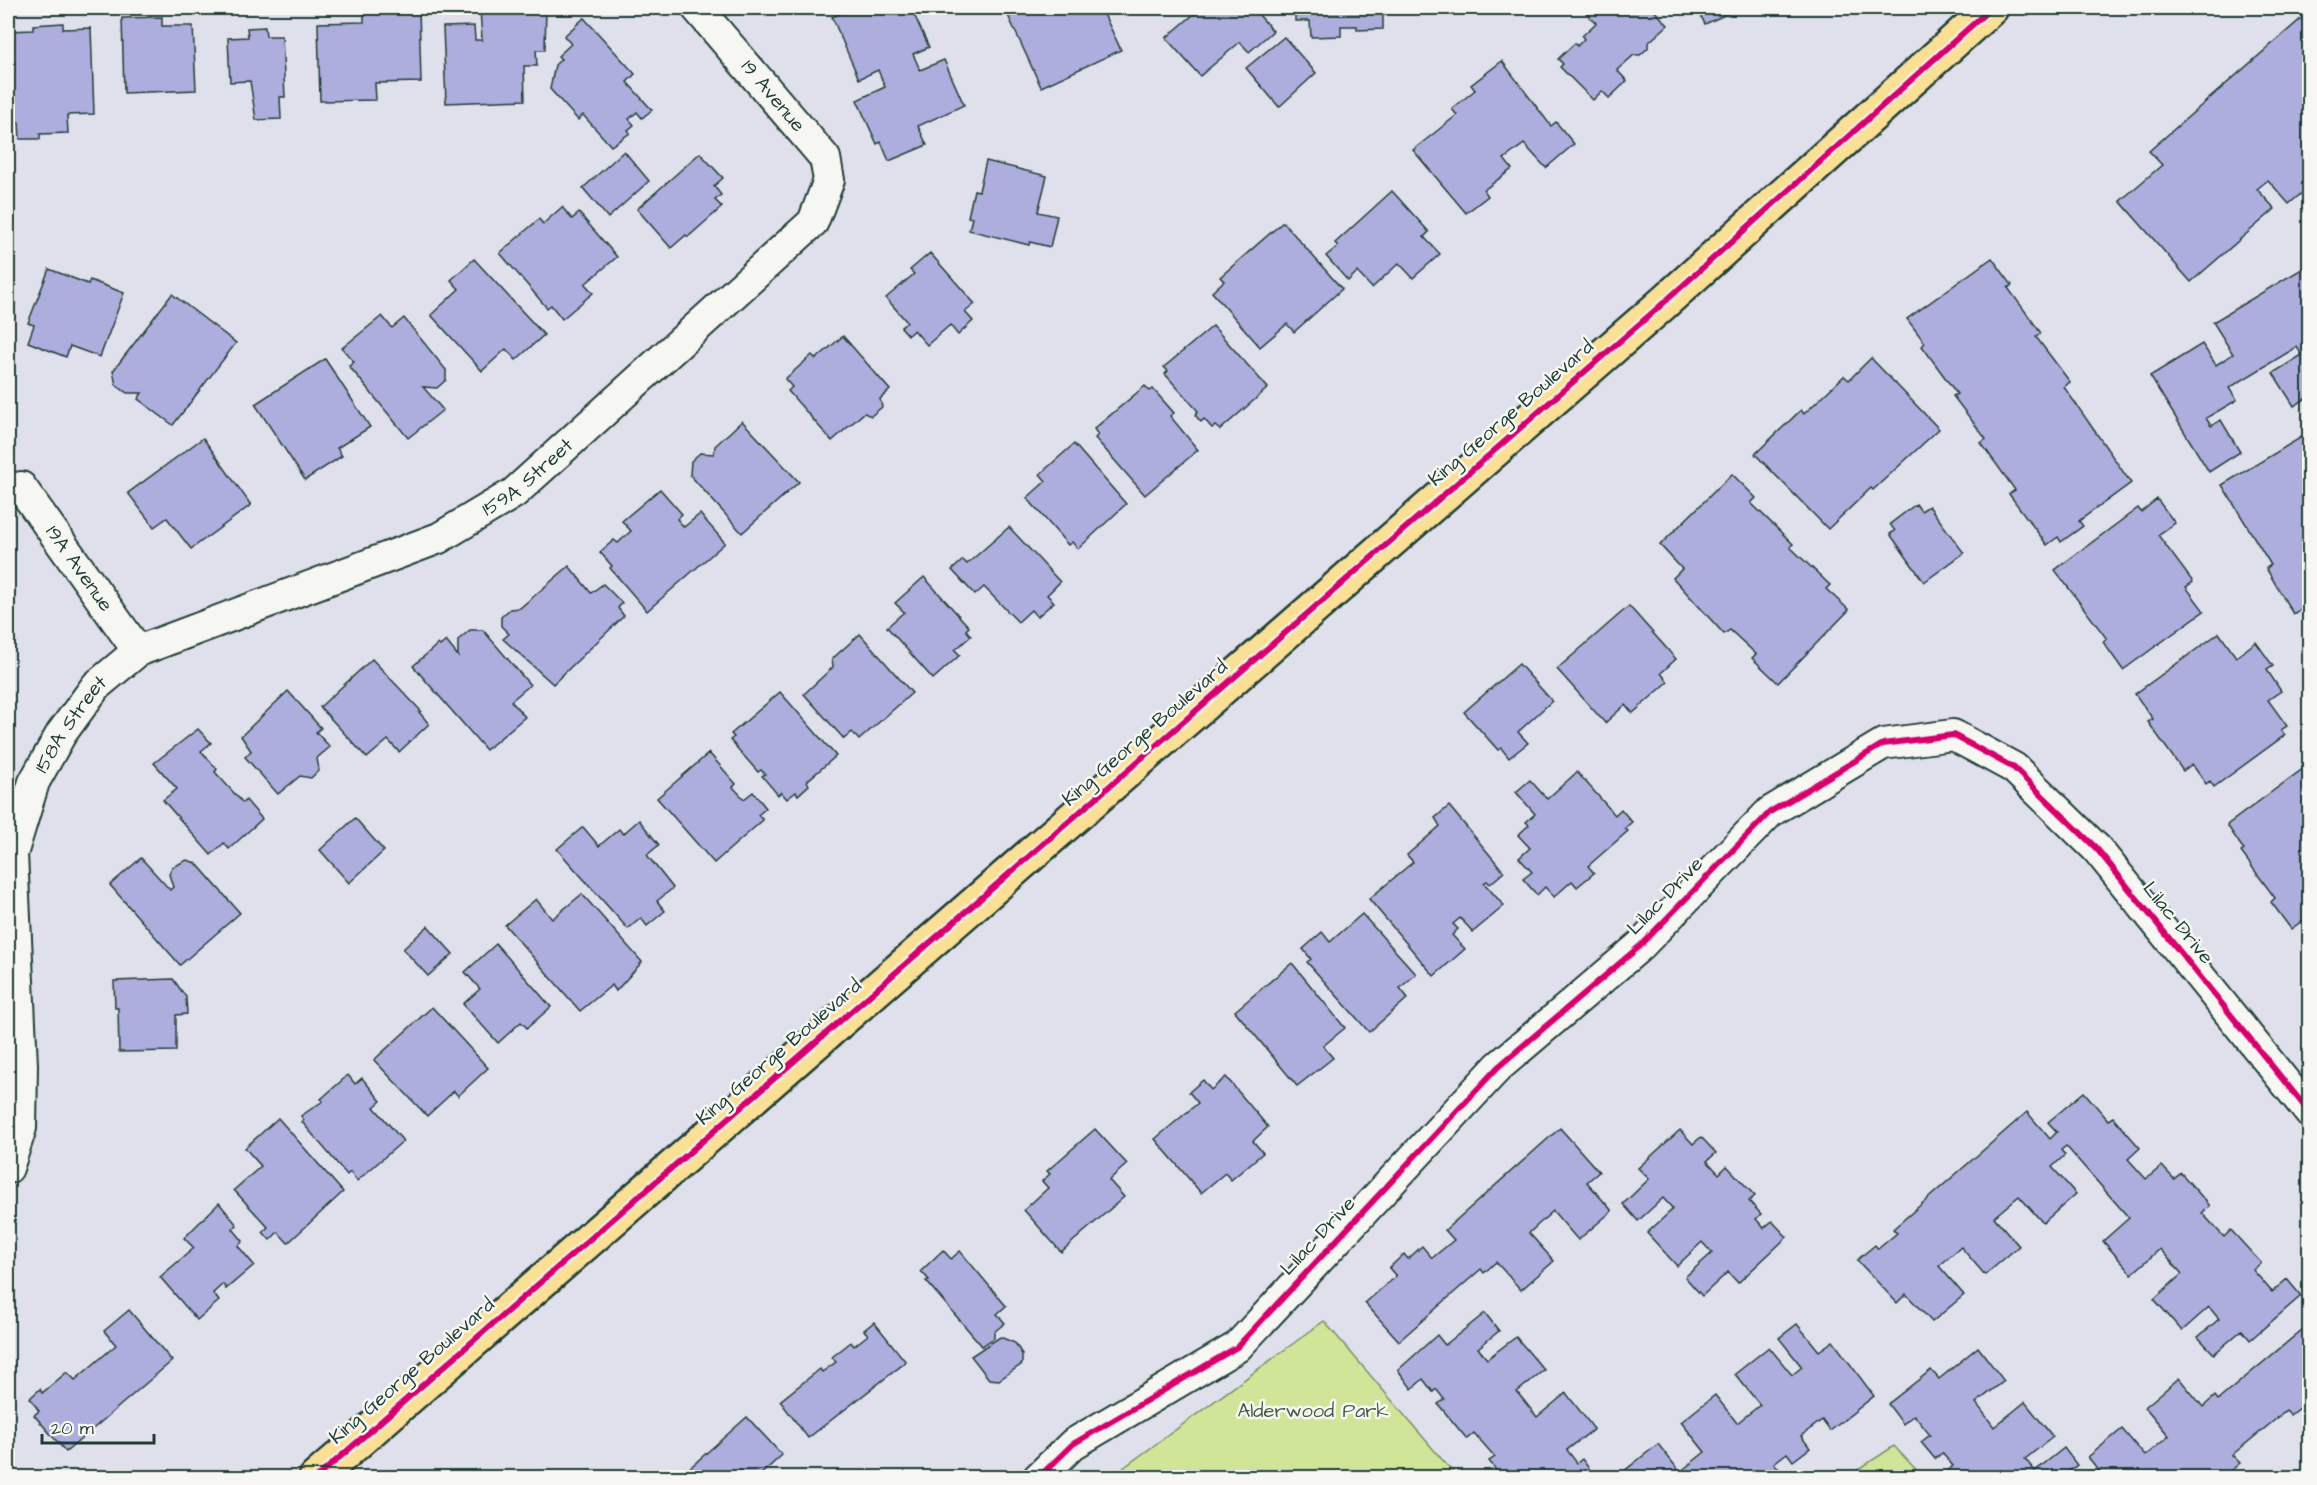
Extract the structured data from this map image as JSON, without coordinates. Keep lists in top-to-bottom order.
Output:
{
  "streets": {
    "main road": ["King George Boulevard"],
    "street": [
      "19 Avenue",
      "159A Street",
      "19A Avenue",
      "158A Street",
      "Lilac Drive"
    ]
  },
  "crossings": [
    ["19 Avenue", "159A Street"],
    ["159A Street", "19A Avenue"],
    ["159A Street", "158A Street"],
    ["19A Avenue", "158A Street"]
  ],
  "parks": ["Alderwood Park"],
  "scale_bar": "20 m"
}
